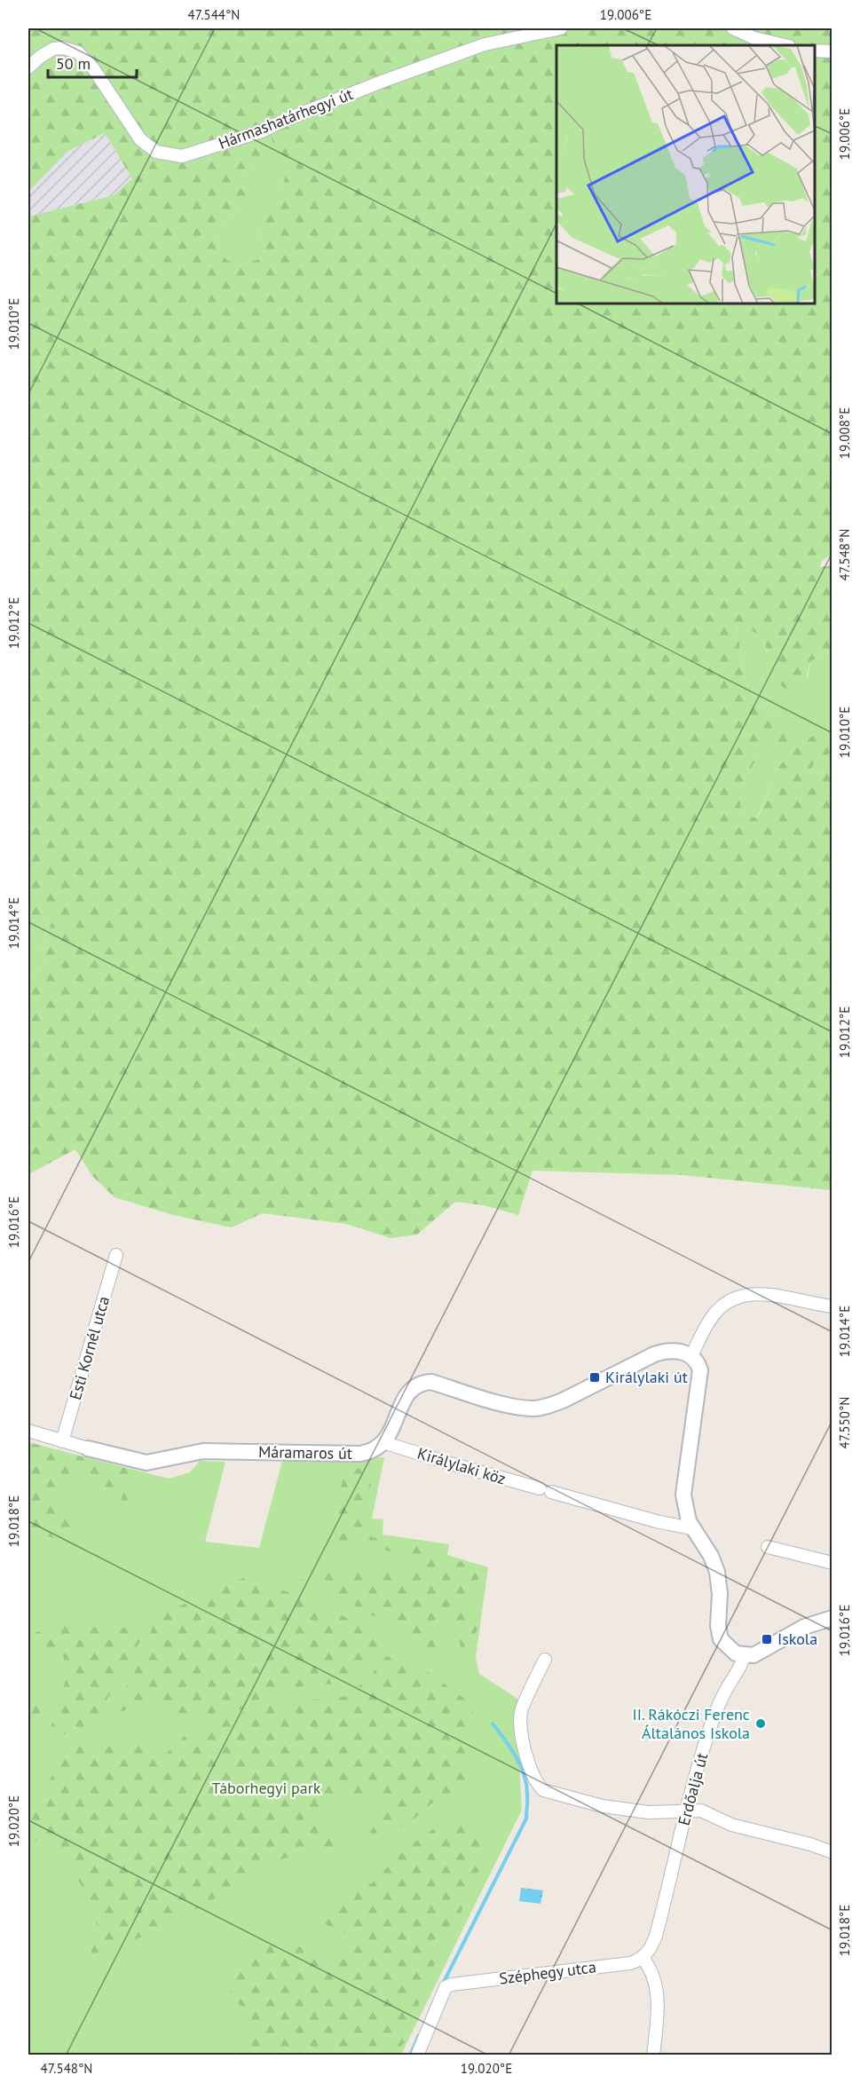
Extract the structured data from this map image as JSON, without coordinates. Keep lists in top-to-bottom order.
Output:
{
  "streets": {
    "street": [
      "Hármashatárhegyi út",
      "Esti Kornél utca",
      "Máramaros út",
      "Királylaki köz",
      "Erdőalja út",
      "Széphegy utca"
    ]
  },
  "crossings": [
    ["Esti Kornél utca", "Máramaros út"],
    ["Máramaros út", "Királylaki köz"],
    ["Erdőalja út", "Széphegy utca"]
  ],
  "parks": ["Táborhegyi park"],
  "places": {
    "transit": ["Királylaki út", "Iskola"],
    "other": ["II. Rákóczi Ferenc Általános Iskola"]
  },
  "scale_bar": "50 m",
  "coordinates": [
    "47.544°N",
    "19.006°E",
    "19.010°E",
    "19.008°E",
    "47.548°N",
    "19.012°E",
    "19.014°E",
    "19.016°E",
    "47.550°N",
    "19.018°E",
    "19.020°E"
  ]
}
